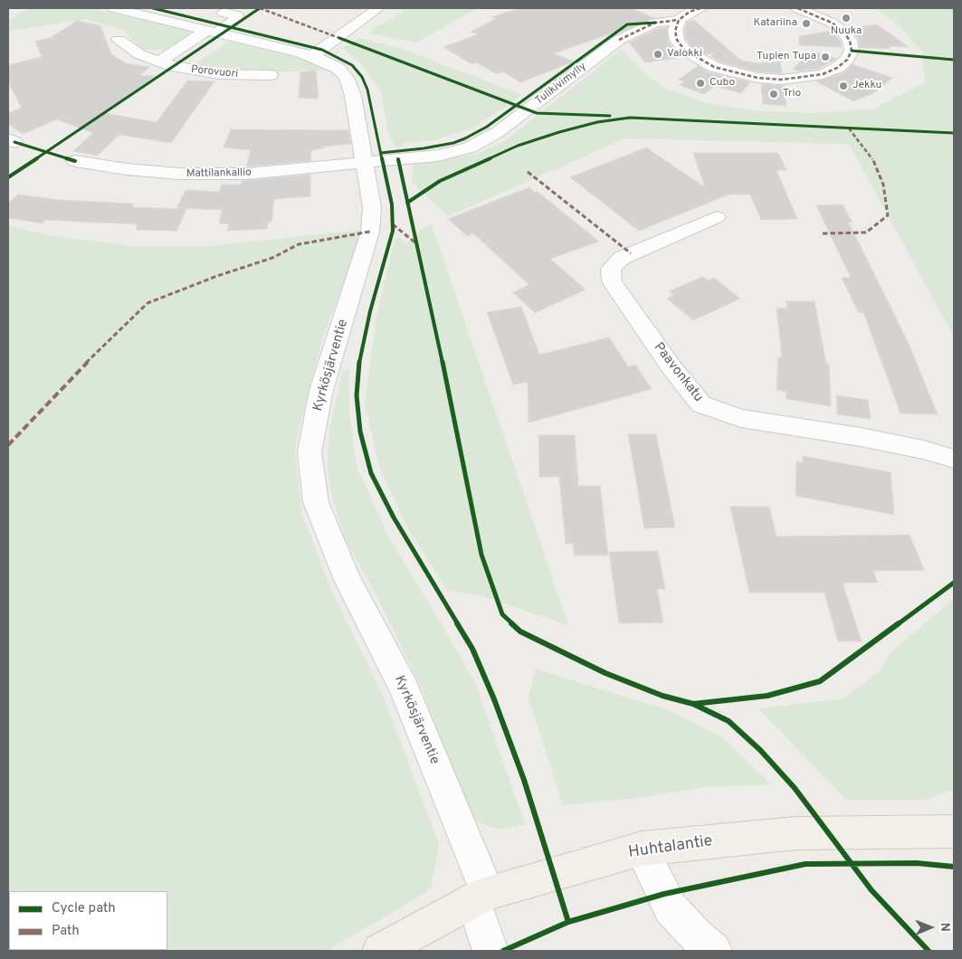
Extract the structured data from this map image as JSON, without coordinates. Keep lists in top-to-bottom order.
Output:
{
  "streets": {
    "main road": ["Huhtalantie"],
    "street": [
      "Porovuori",
      "Tulikivimylly",
      "Mattilankallio",
      "Kyrkösjärventie",
      "Paavonkatu"
    ]
  },
  "crossings": [
    ["Porovuori", "Kyrkösjärventie"],
    ["Tulikivimylly", "Mattilankallio"],
    ["Tulikivimylly", "Kyrkösjärventie"],
    ["Mattilankallio", "Kyrkösjärventie"],
    ["Kyrkösjärventie", "Huhtalantie"]
  ],
  "places": [
    "Nuuka",
    "Katariina",
    "Valokki",
    "Tupien Tupa",
    "Cubo",
    "Jekku",
    "Trio"
  ],
  "legend": ["Cycle path", "Path"],
  "north": "right"
}
